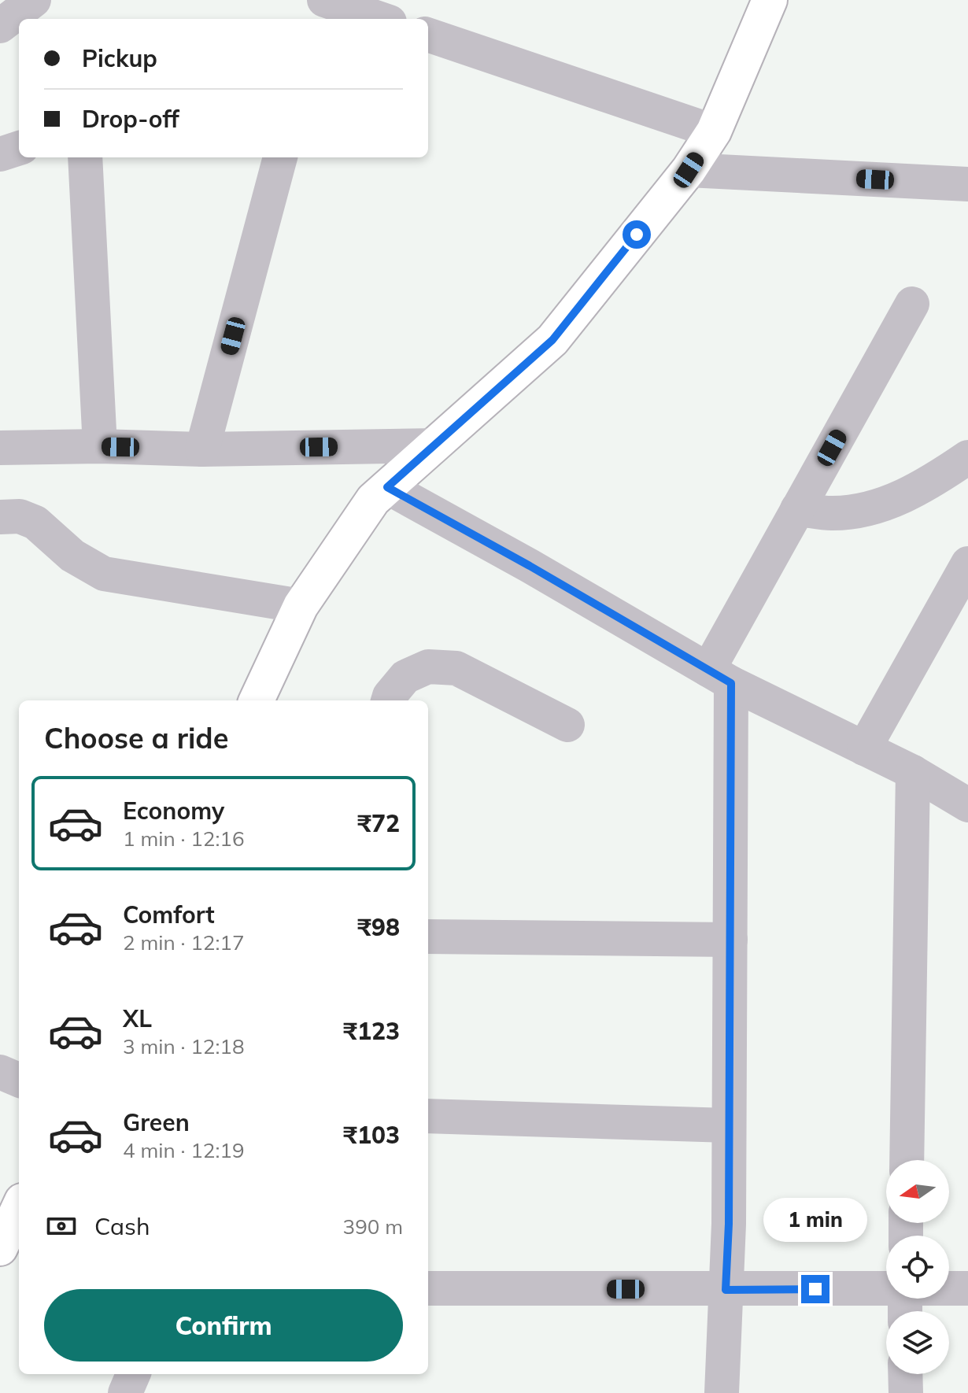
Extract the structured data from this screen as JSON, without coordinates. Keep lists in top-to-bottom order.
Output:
{
  "north": "left",
  "page": {
    "banner": ["Pickup", "Drop-off"],
    "heading": "Choose a ride",
    "list": [
      {
        "name": "Economy",
        "note": "1 min · 12:16",
        "value": "₹72"
      },
      {
        "name": "Comfort",
        "note": "2 min · 12:17",
        "value": "₹98"
      },
      {
        "name": "XL",
        "note": "3 min · 12:18",
        "value": "₹123"
      },
      {
        "name": "Green",
        "note": "4 min · 12:19",
        "value": "₹103"
      }
    ],
    "pay": ["Cash", "390 m"],
    "bubble": "1 min",
    "buttons": "Confirm"
  }
}
